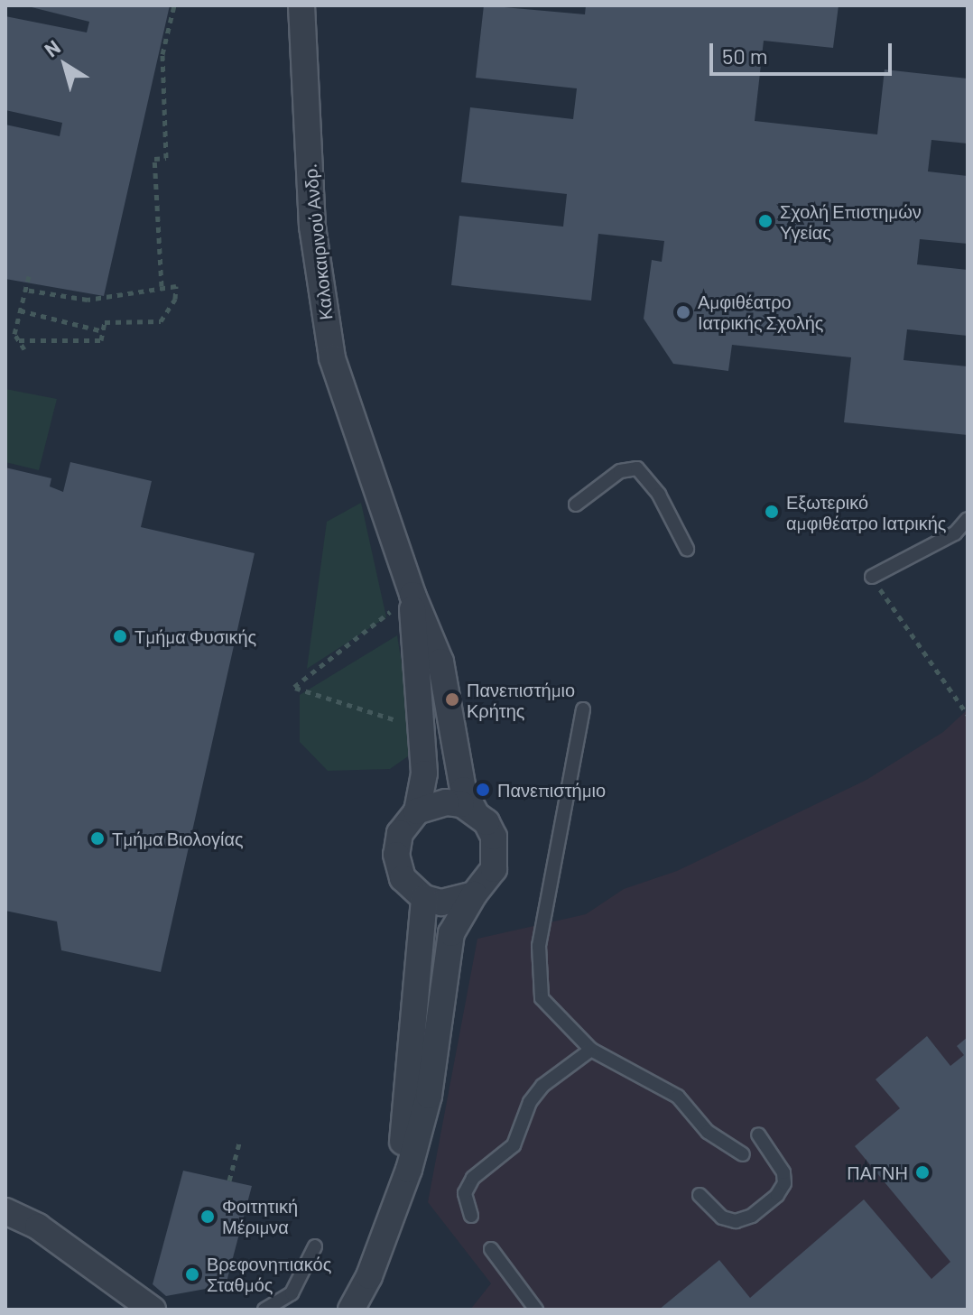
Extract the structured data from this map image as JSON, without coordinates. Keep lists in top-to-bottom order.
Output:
{
  "streets": {
    "street": ["Καλοκαιρινού Ανδρ."]
  },
  "places": [
    "Σχολή Επιστημών Υγείας",
    "Αμφιθέατρο Ιατρικής Σχολής",
    "Εξωτερικό αμφιθέατρο Ιατρικής",
    "Τμήμα Φυσικής",
    "Πανεπιστήμιο Κρήτης",
    "Πανεπιστήμιο",
    "Τμήμα Βιολογίας",
    "ΠΑΓΝΗ",
    "Φοιτητική Μέριμνα",
    "Βρεφονηπιακός Σταθμός"
  ],
  "scale_bar": "50 m",
  "north": "top left"
}
